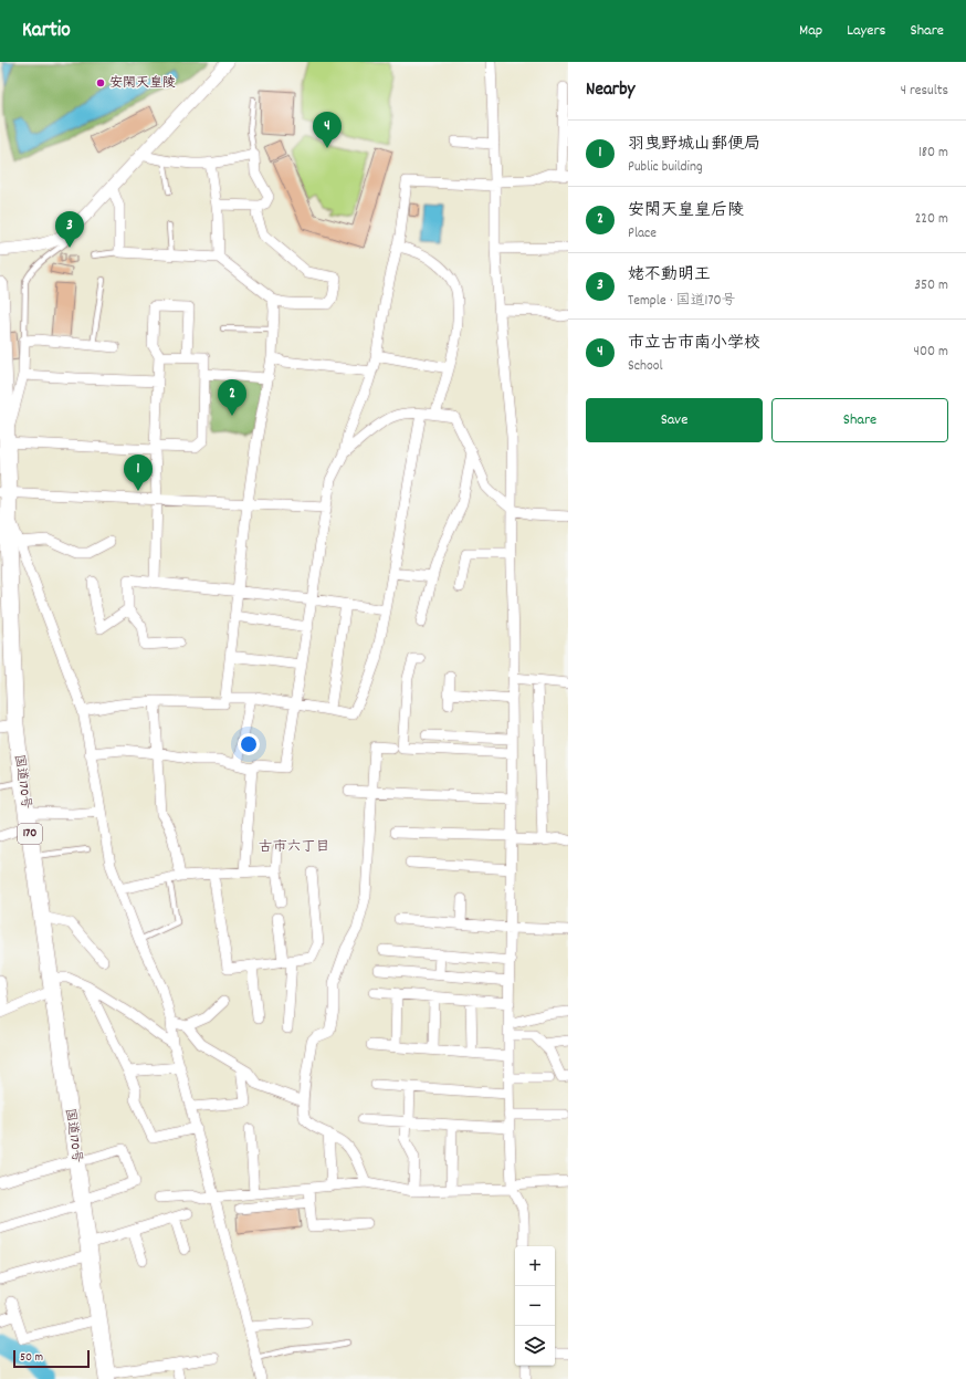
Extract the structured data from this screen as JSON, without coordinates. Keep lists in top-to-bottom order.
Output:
{
  "streets": {
    "highway": ["国道170号", "170"]
  },
  "districts": ["古市六丁目"],
  "places": ["安閑天皇陵"],
  "scale_bar": "50 m",
  "page": {
    "header": "Kartio",
    "nav": ["Map", "Layers", "Share"],
    "heading": ["Nearby", "4 results"],
    "pins": [
      "4",
      "3",
      "2",
      "1"
    ],
    "list": [
      {
        "mark": "1",
        "name": "羽曳野城山郵便局",
        "note": "Public building",
        "value": "180 m"
      },
      {
        "mark": "2",
        "name": "安閑天皇皇后陵",
        "note": "Place",
        "value": "220 m"
      },
      {
        "mark": "3",
        "name": "姥不動明王",
        "note": "Temple · 国道170号",
        "value": "350 m"
      },
      {
        "mark": "4",
        "name": "市立古市南小学校",
        "note": "School",
        "value": "400 m"
      }
    ],
    "buttons": ["Save", "Share"],
    "map_buttons": ["+", "−"],
    "scale": "50 m"
  }
}
